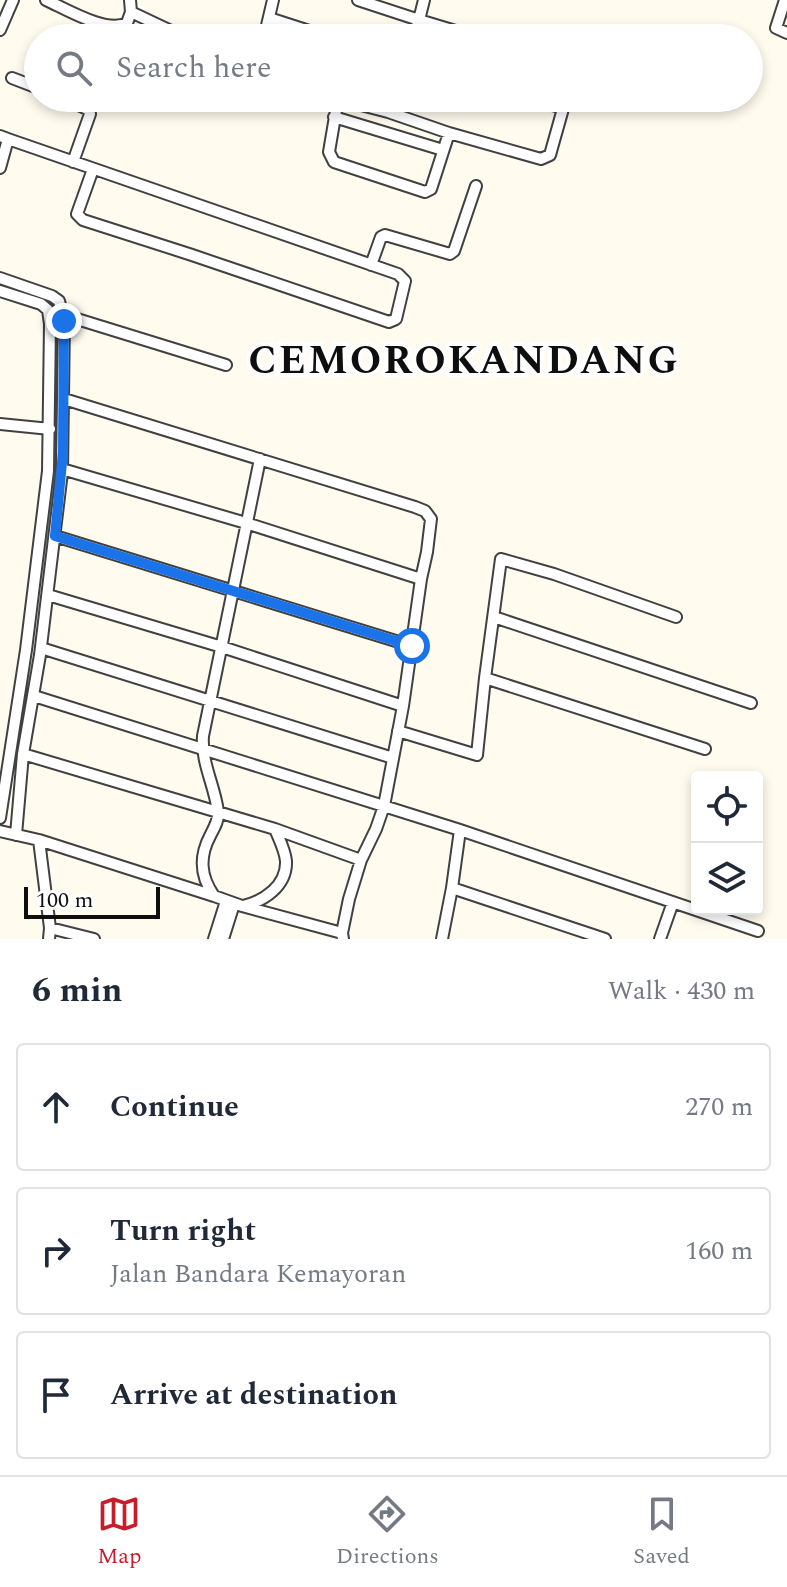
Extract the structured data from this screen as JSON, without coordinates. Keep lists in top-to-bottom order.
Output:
{
  "districts": ["CEMOROKANDANG"],
  "scale_bar": "100 m",
  "page": {
    "search": "Search here",
    "scale": "100 m",
    "heading": ["6 min", "Walk · 430 m"],
    "list": [
      ["Continue", "270 m"],
      ["Turn right", "Jalan Bandara Kemayoran", "160 m"],
      "Arrive at destination"
    ],
    "nav": ["Map", "Directions", "Saved"]
  }
}
